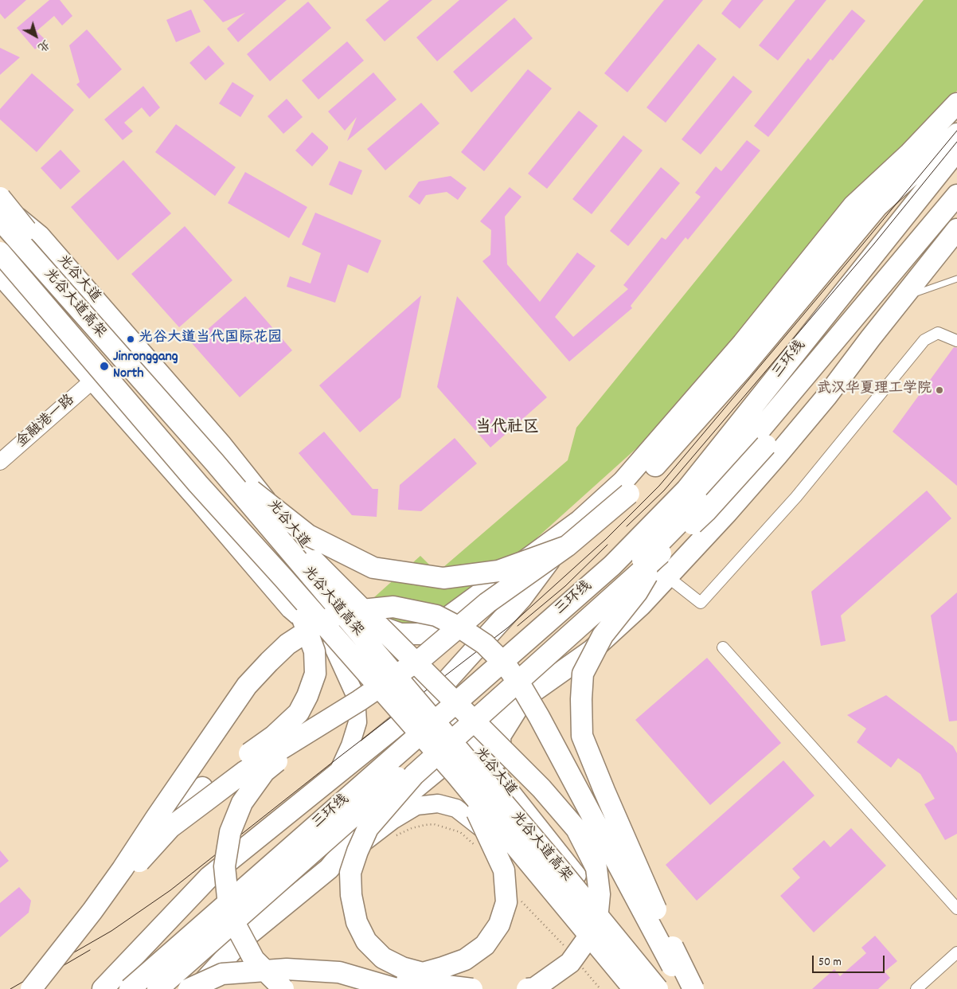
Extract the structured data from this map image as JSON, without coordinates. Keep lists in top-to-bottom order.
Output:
{
  "streets": {
    "highway": ["光谷大道高架", "三环线"],
    "main road": ["光谷大道"],
    "street": ["金融港一路"]
  },
  "districts": ["当代社区"],
  "places": ["光谷大道当代国际花园", "Jinronggang North", "武汉华夏理工学院"],
  "scale_bar": "50 m",
  "north": "bottom right"
}
